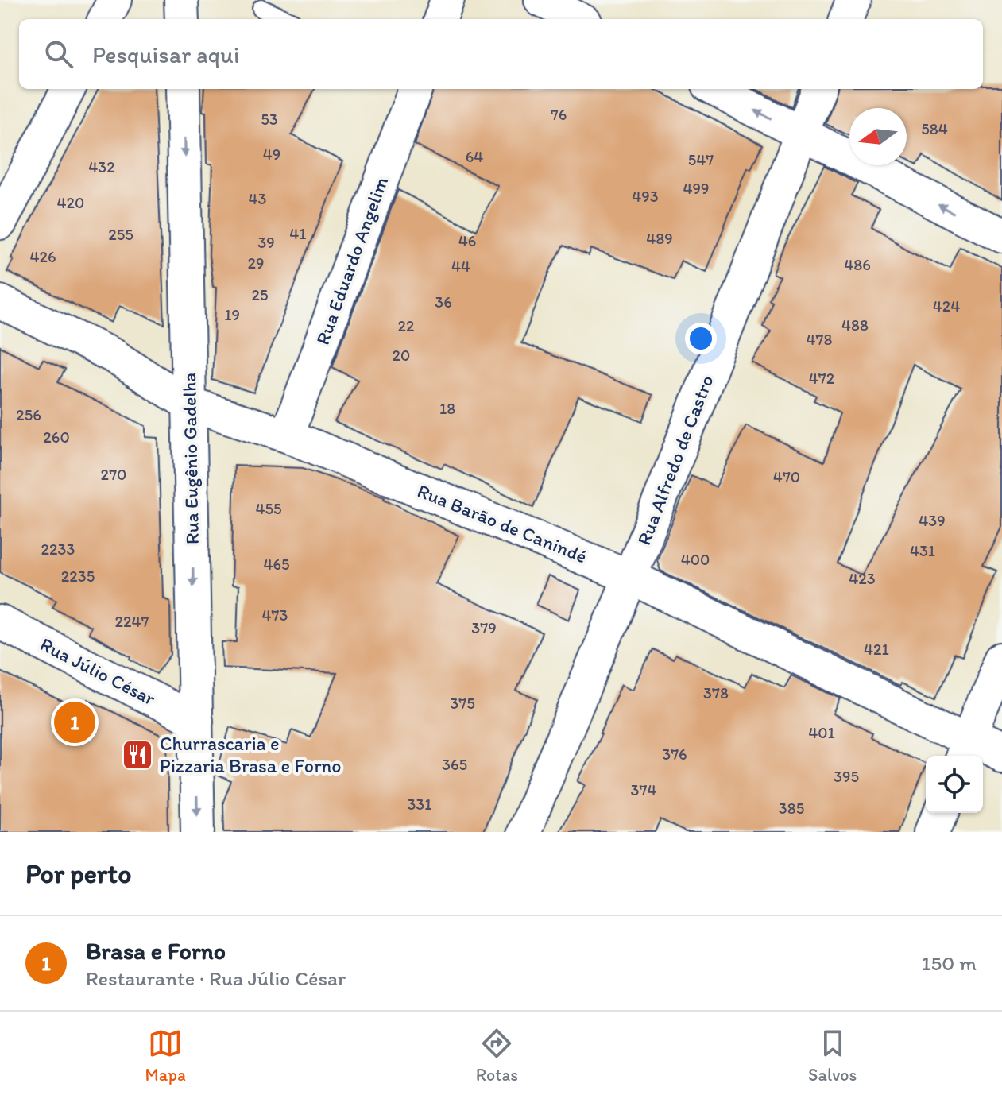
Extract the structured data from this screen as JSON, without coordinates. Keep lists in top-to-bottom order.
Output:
{
  "streets": {
    "street": [
      "Rua Eduardo Angelim",
      "Rua Eugênio Gadelha",
      "Rua Alfredo de Castro",
      "Rua Barão de Canindé",
      "Rua Júlio César"
    ]
  },
  "crossings": [
    ["Rua Eduardo Angelim", "Rua Barão de Canindé"],
    ["Rua Eugênio Gadelha", "Rua Barão de Canindé"],
    ["Rua Eugênio Gadelha", "Rua Júlio César"],
    ["Rua Alfredo de Castro", "Rua Barão de Canindé"]
  ],
  "one_way": ["Rua Eugênio Gadelha"],
  "places": {
    "restaurant": ["Churrascaria e Pizzaria Brasa e Forno"]
  },
  "house_numbers": [
    "76",
    "53",
    "584",
    "49",
    "64",
    "547",
    "432",
    "499",
    "493",
    "43",
    "420",
    "41",
    "255",
    "489",
    "46",
    "39",
    "426",
    "29",
    "486",
    "44",
    "25",
    "36",
    "424",
    "19",
    "488",
    "22",
    "478",
    "20",
    "472",
    "18",
    "256",
    "260",
    "270",
    "470",
    "455",
    "439",
    "2233",
    "431",
    "400",
    "465",
    "2235",
    "423",
    "473",
    "2247",
    "379",
    "421",
    "378",
    "375",
    "401",
    "376",
    "365",
    "395",
    "374",
    "331",
    "385"
  ],
  "north": "left",
  "page": {
    "search": "Pesquisar aqui",
    "pins": "1",
    "heading": "Por perto",
    "list": [
      {
        "mark": "1",
        "name": "Brasa e Forno",
        "note": "Restaurante · Rua Júlio César",
        "value": "150 m"
      }
    ],
    "nav": ["Mapa", "Rotas", "Salvos"]
  }
}
